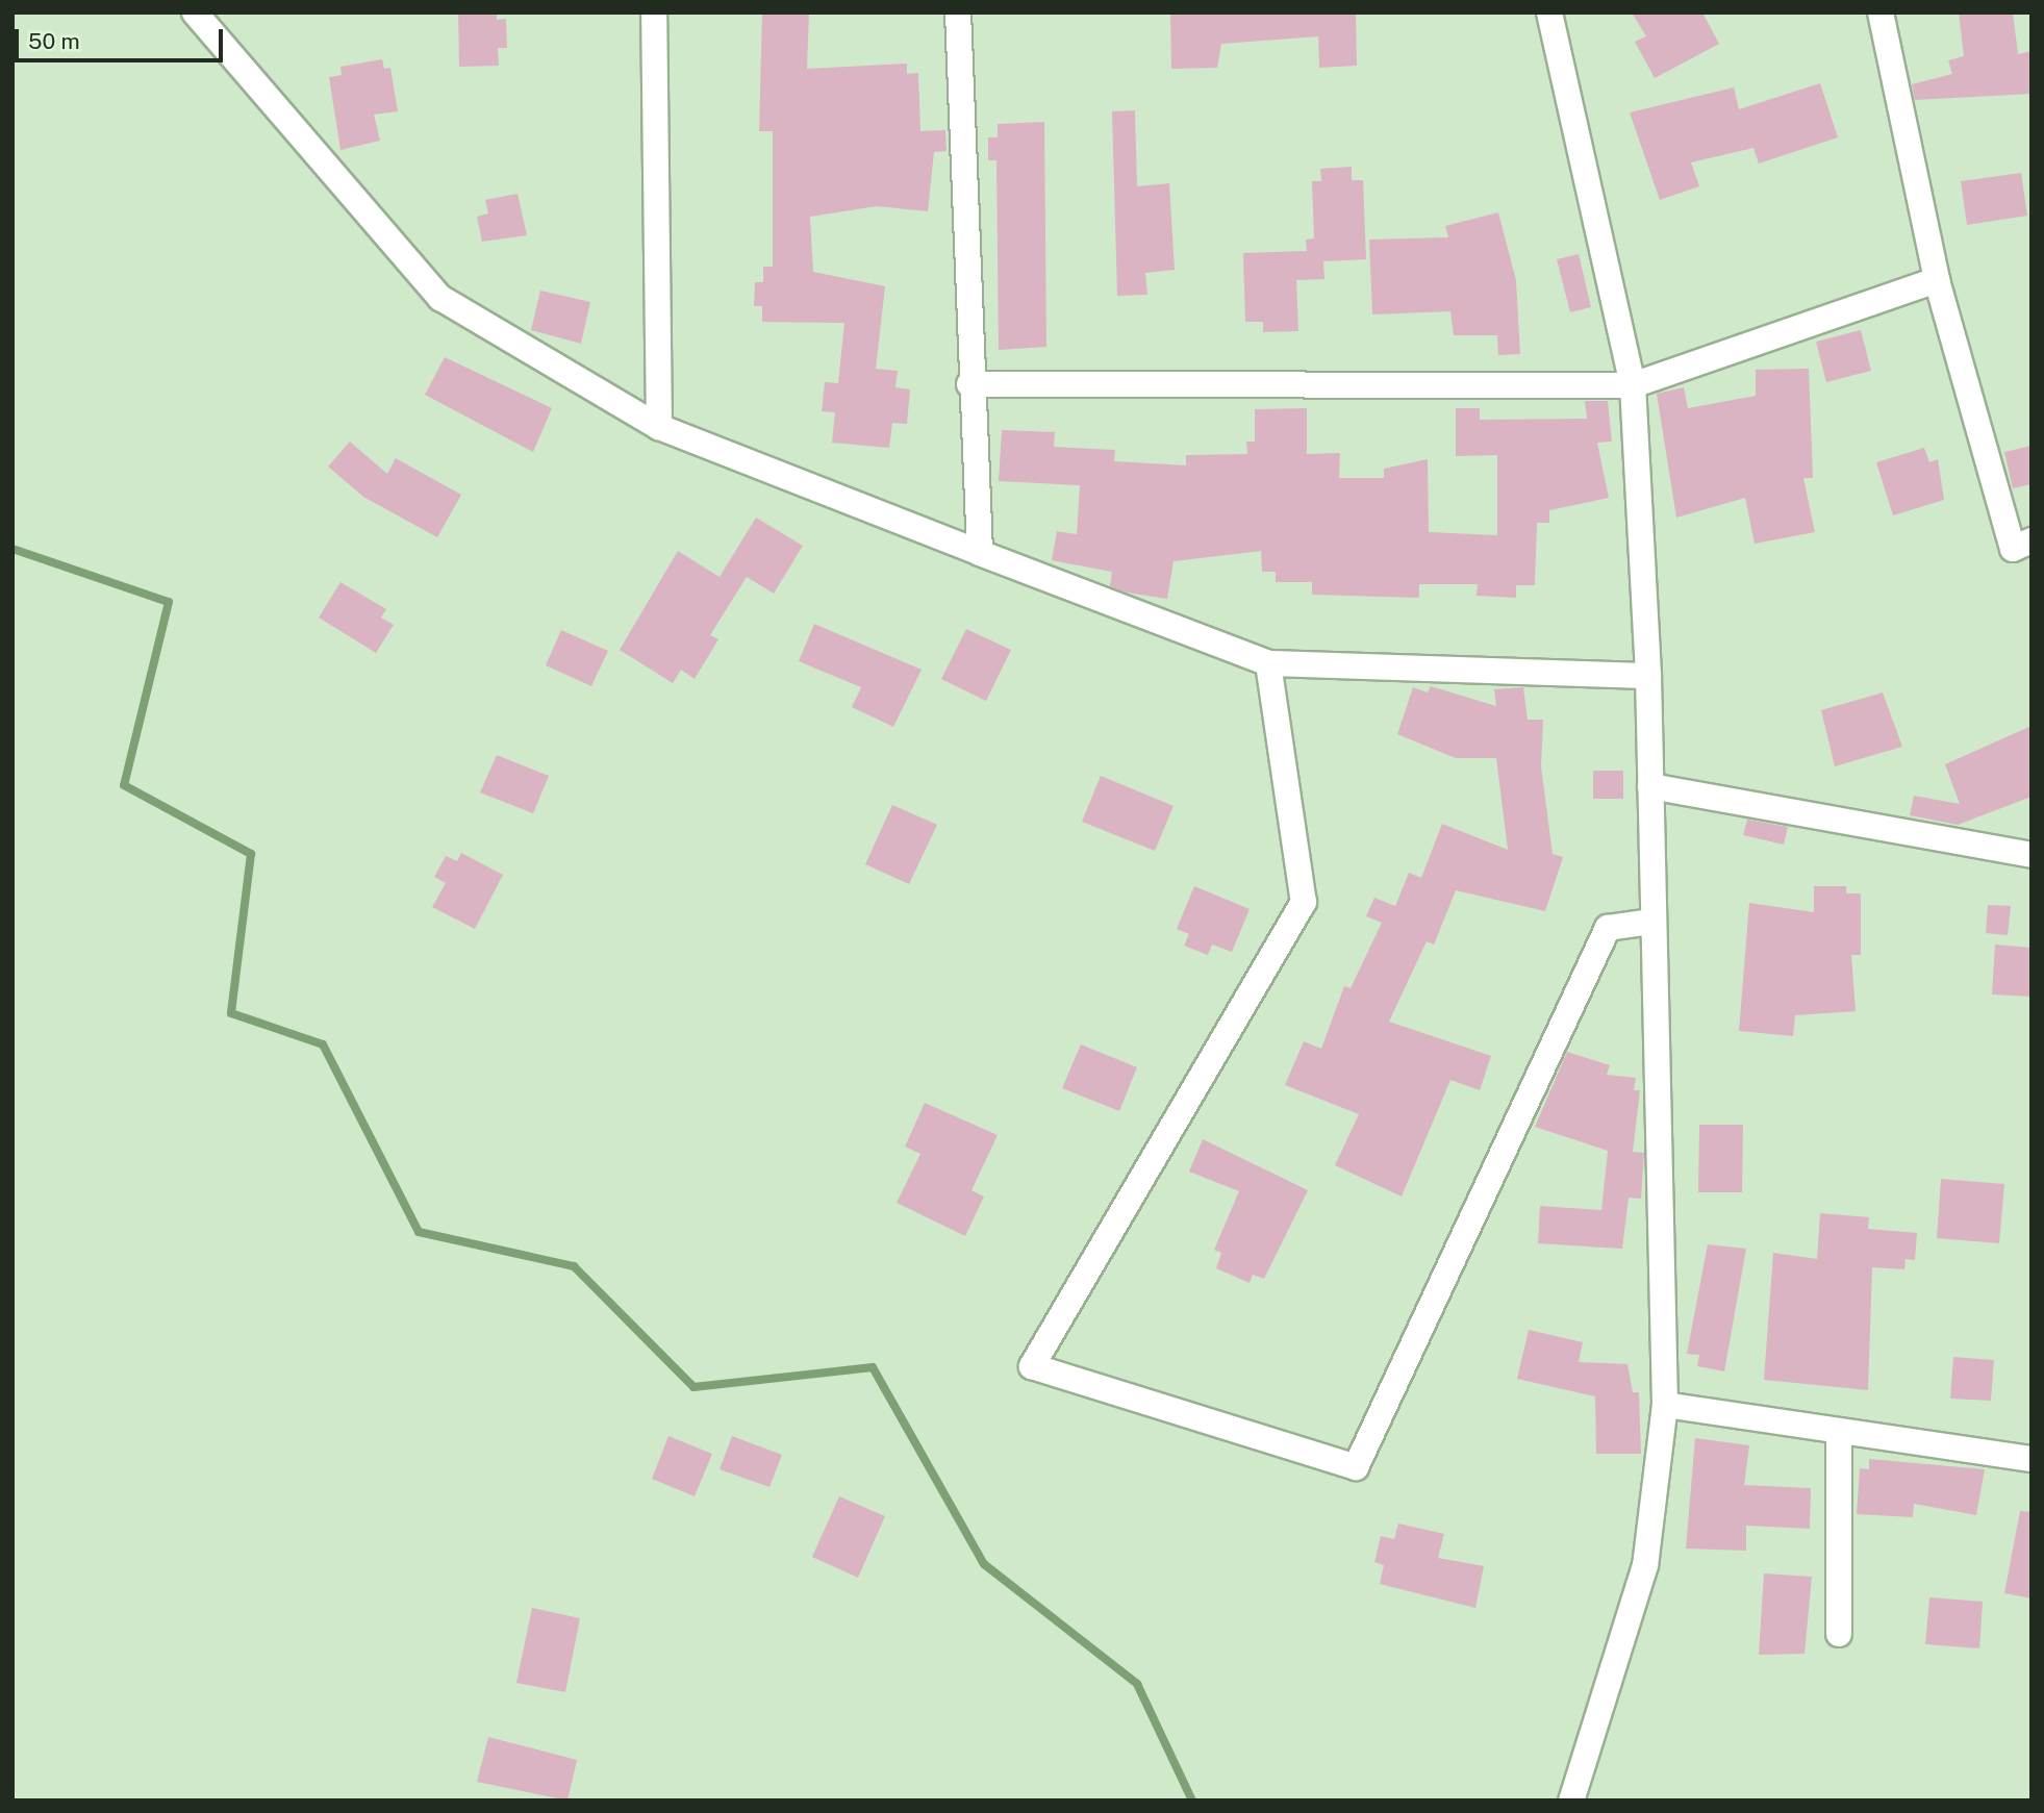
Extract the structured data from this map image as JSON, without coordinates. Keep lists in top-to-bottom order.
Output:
{
  "scale_bar": "50 m"
}
